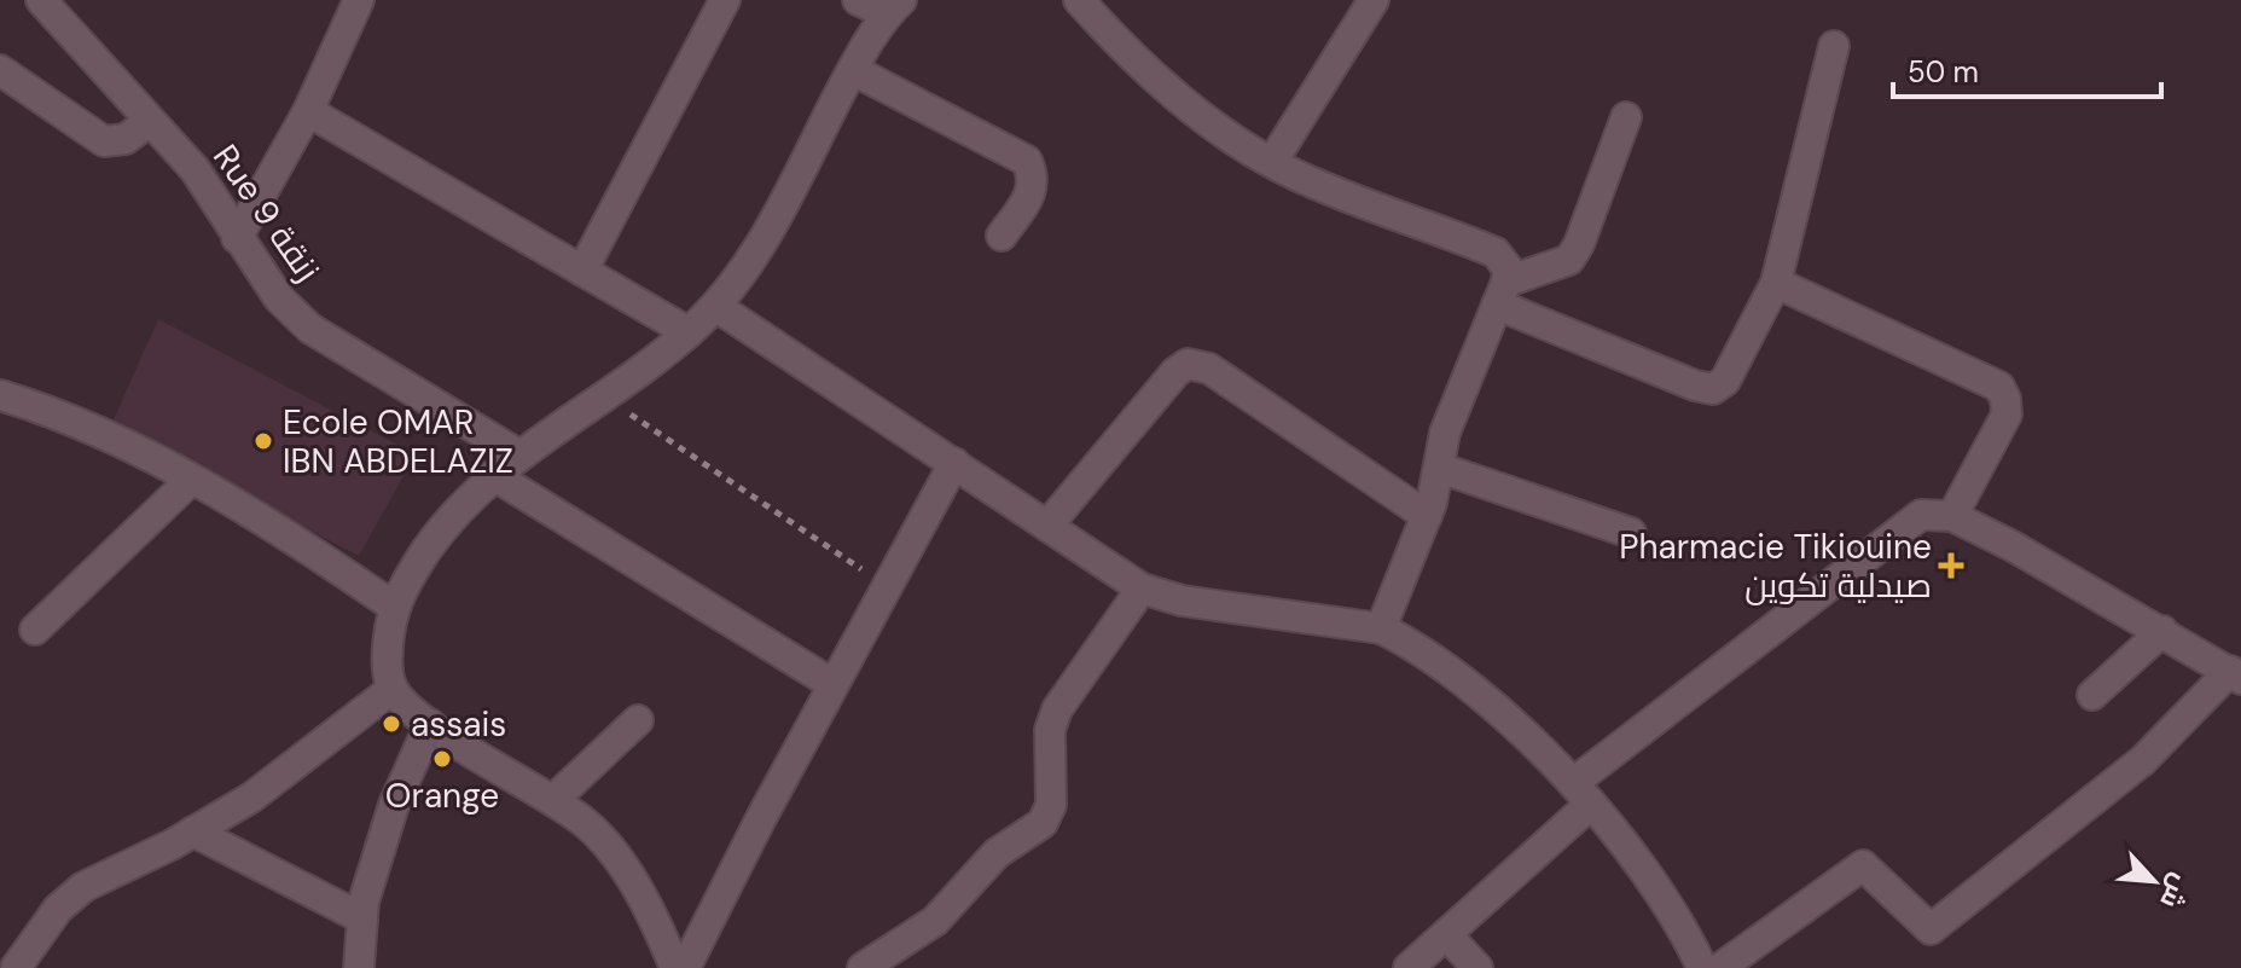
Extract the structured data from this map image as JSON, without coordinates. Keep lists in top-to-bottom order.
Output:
{
  "streets": {
    "street": ["Rue 9 زنقة"]
  },
  "places": {
    "other": ["Ecole OMAR IBN ABDELAZIZ", "assais", "Orange"],
    "health": ["Pharmacie Tikiouine صيدلية تكوين"]
  },
  "scale_bar": "50 m",
  "north": "bottom right"
}
